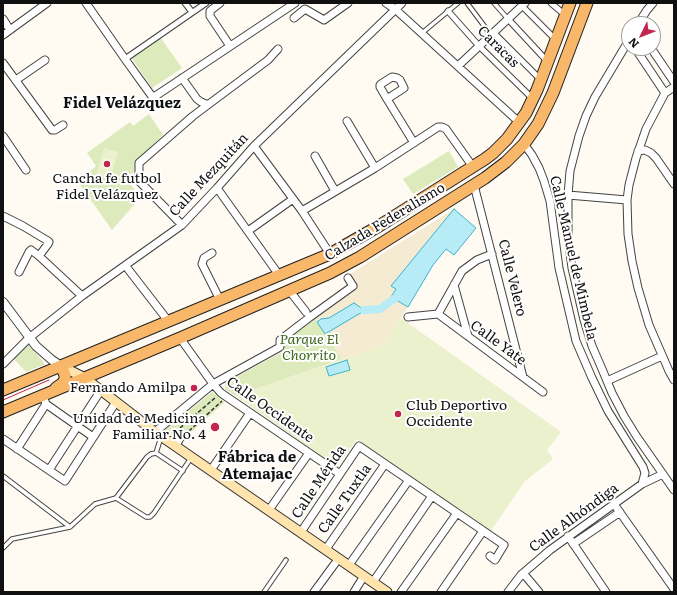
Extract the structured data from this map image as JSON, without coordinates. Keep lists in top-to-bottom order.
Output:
{
  "streets": {
    "main road": ["Calzada Federalismo"],
    "street": [
      "Caracas",
      "Calle Mezquitán",
      "Calle Manuel de Mimbela",
      "Calle Velero",
      "Calle Yate",
      "Calle Occidente",
      "Calle Mérida",
      "Calle Tuxtla",
      "Calle Alhóndiga"
    ]
  },
  "crossings": [
    ["Caracas", "Calzada Federalismo"],
    ["Calzada Federalismo", "Calle Manuel de Mimbela"],
    ["Calzada Federalismo", "Calle Velero"],
    ["Calzada Federalismo", "Calle Occidente"],
    ["Calle Manuel de Mimbela", "Calle Alhóndiga"],
    ["Calle Velero", "Calle Yate"],
    ["Calle Occidente", "Calle Mérida"],
    ["Calle Mérida", "Calle Tuxtla"]
  ],
  "districts": ["Fidel Velázquez", "Fábrica de Atemajac"],
  "parks": ["Parque El Chorrito"],
  "places": [
    "Cancha fe futbol Fidel Velázquez",
    "Fernando Amilpa",
    "Club Deportivo Occidente",
    "Unidad de Medicina Familiar No. 4"
  ],
  "north": "bottom left"
}
